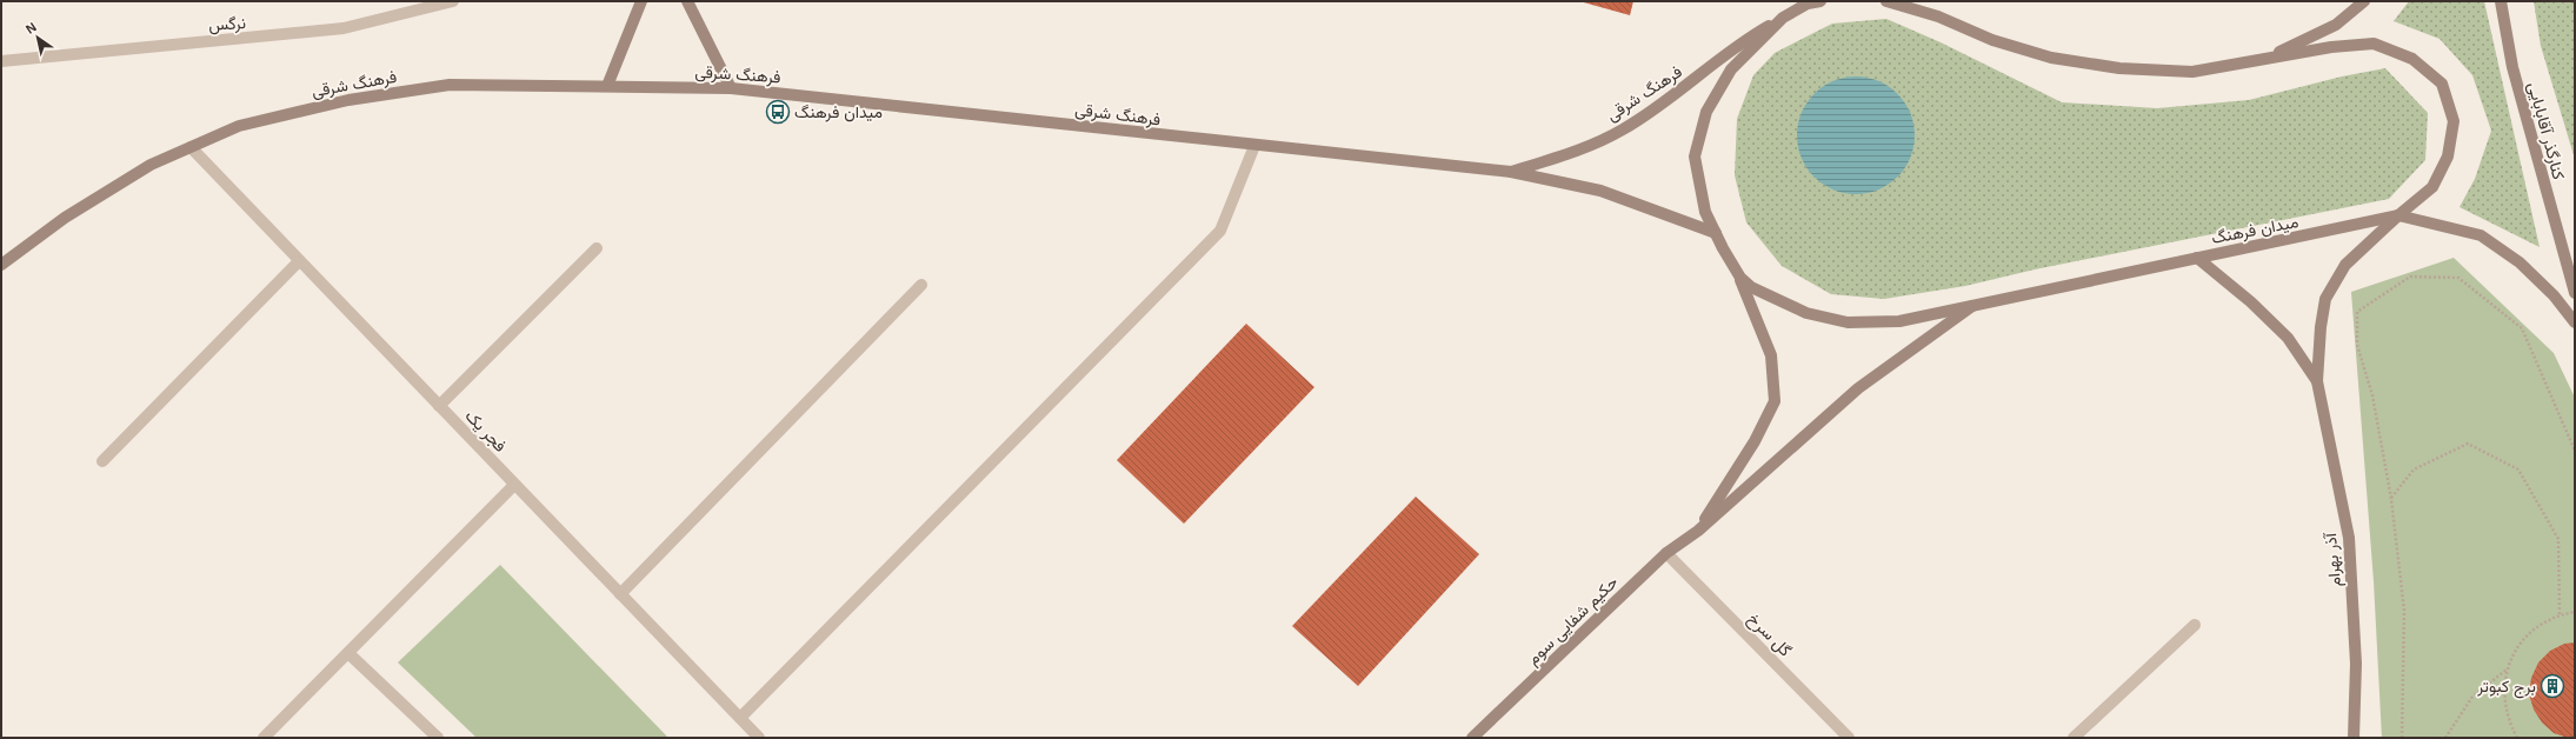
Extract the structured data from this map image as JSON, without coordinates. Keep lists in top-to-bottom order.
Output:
{
  "streets": {
    "street": [
      "نرگس",
      "فرهنگ شرقی",
      "کنارگذر آقابابایی",
      "میدان فرهنگ",
      "فجر یک",
      "آذر بهرام",
      "حکیم شفایی سوم",
      "گل سرخ"
    ]
  },
  "crossings": [
    ["فرهنگ شرقی", "میدان فرهنگ"],
    ["فرهنگ شرقی", "فجر یک"],
    ["میدان فرهنگ", "حکیم شفایی سوم"],
    ["حکیم شفایی سوم", "گل سرخ"]
  ],
  "places": {
    "bus stop": ["میدان فرهنگ"],
    "building": ["برج کبوتر"]
  },
  "north": "top left"
}
